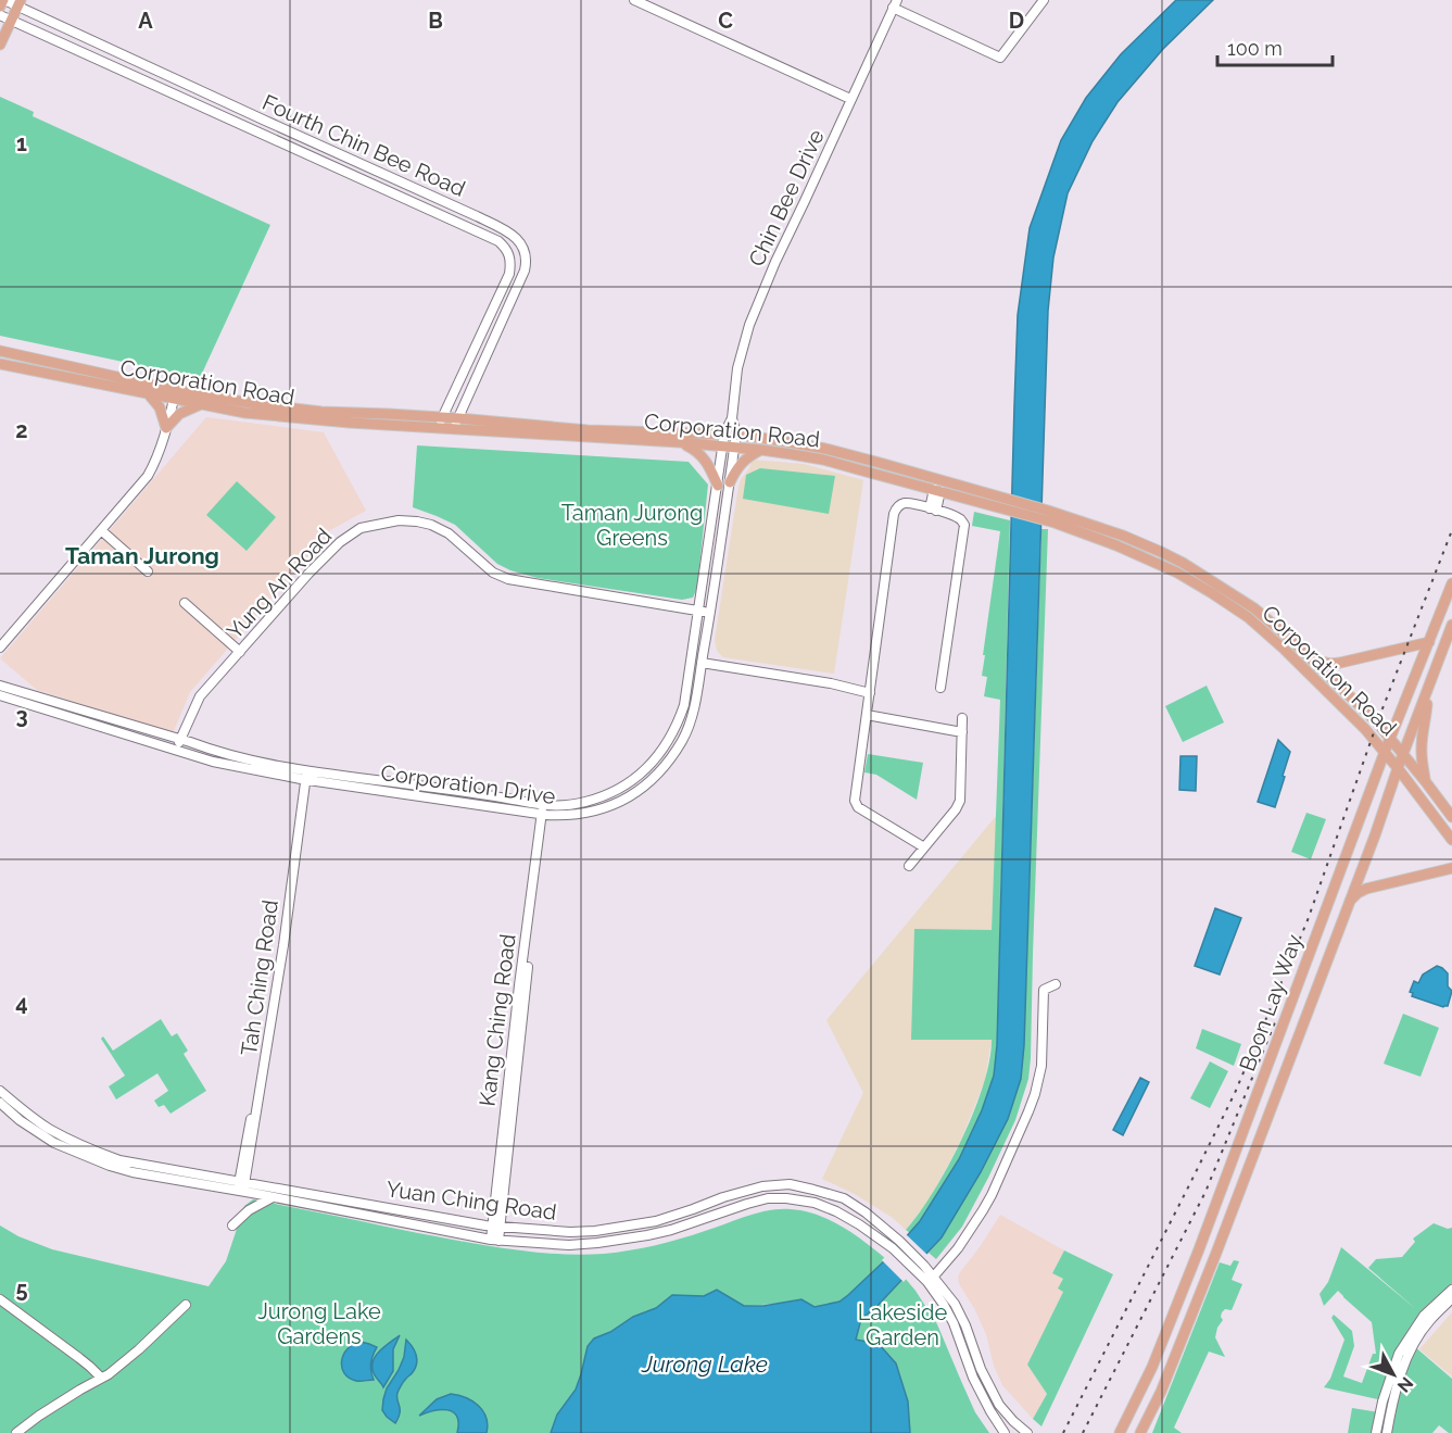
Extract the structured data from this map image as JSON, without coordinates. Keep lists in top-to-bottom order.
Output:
{
  "streets": {
    "main road": ["Corporation Road", "Boon Lay Way"],
    "street": [
      "Fourth Chin Bee Road",
      "Chin Bee Drive",
      "Yung An Road",
      "Corporation Drive",
      "Tah Ching Road",
      "Kang Ching Road",
      "Yuan Ching Road"
    ]
  },
  "crossings": [
    ["Fourth Chin Bee Road", "Corporation Road"],
    ["Chin Bee Drive", "Corporation Road"],
    ["Chin Bee Drive", "Corporation Drive"],
    ["Corporation Road", "Corporation Drive"],
    ["Corporation Road", "Boon Lay Way"],
    ["Yung An Road", "Corporation Drive"],
    ["Corporation Drive", "Tah Ching Road"],
    ["Corporation Drive", "Kang Ching Road"],
    ["Tah Ching Road", "Yuan Ching Road"],
    ["Kang Ching Road", "Yuan Ching Road"]
  ],
  "districts": ["Taman Jurong"],
  "water": ["Jurong Lake"],
  "parks": ["Taman Jurong Greens", "Jurong Lake Gardens", "Lakeside Garden"],
  "scale_bar": "100 m",
  "north": "bottom right",
  "grid": {
    "columns": [
      "A",
      "B",
      "C",
      "D"
    ],
    "rows": [
      "1",
      "2",
      "3",
      "4",
      "5"
    ]
  }
}
